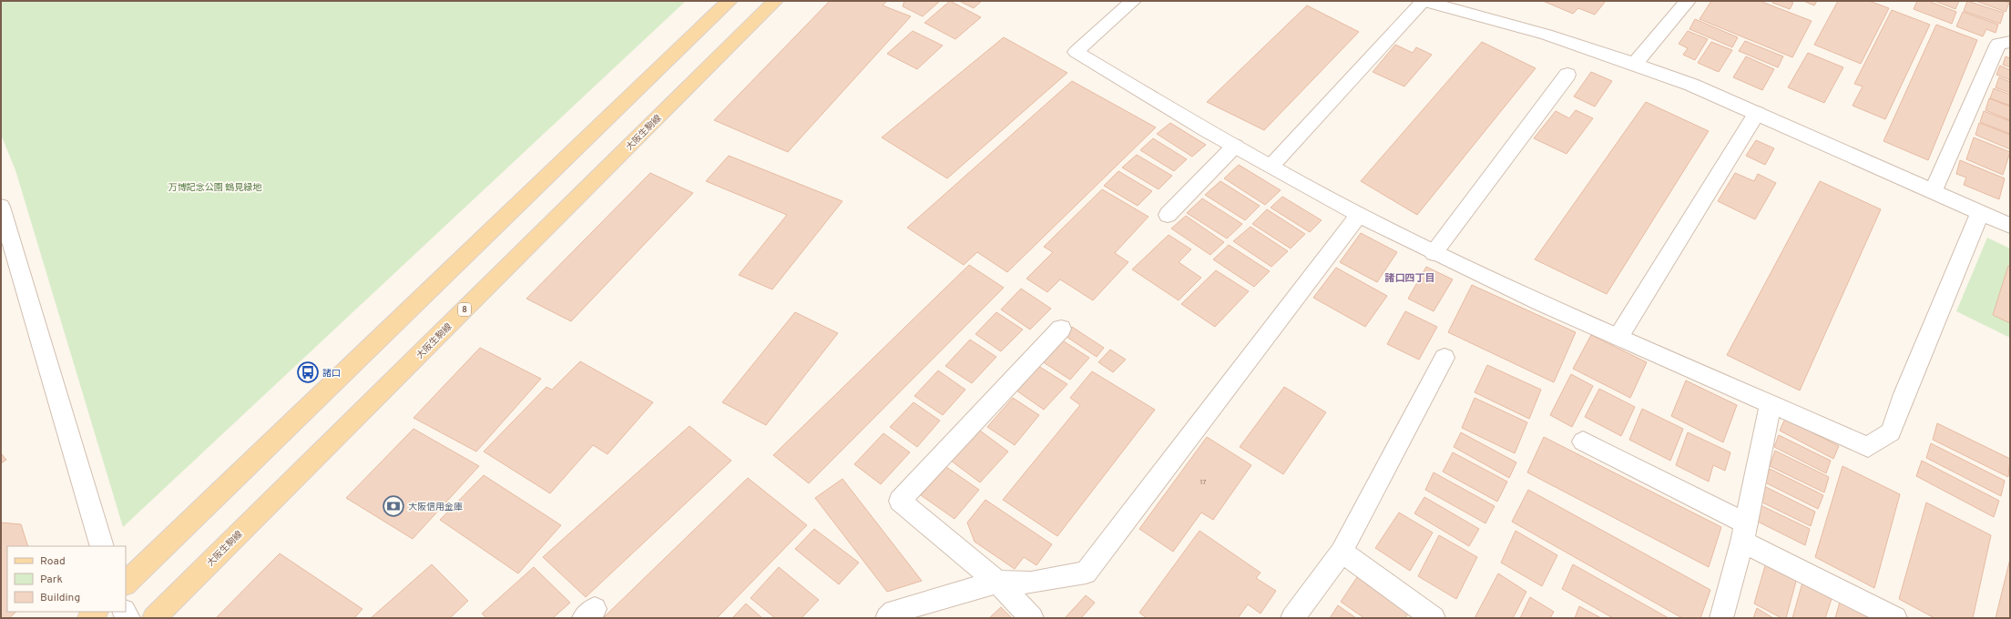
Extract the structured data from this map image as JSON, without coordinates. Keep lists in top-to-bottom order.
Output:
{
  "streets": {
    "main road": ["大阪生駒線", "8"]
  },
  "districts": ["諸口四丁目"],
  "parks": ["万博記念公園 鶴見緑地"],
  "places": {
    "bus stop": ["諸口"],
    "bank": ["大阪信用金庫"]
  },
  "house_numbers": ["17"],
  "legend": ["Road", "Park", "Building"]
}
